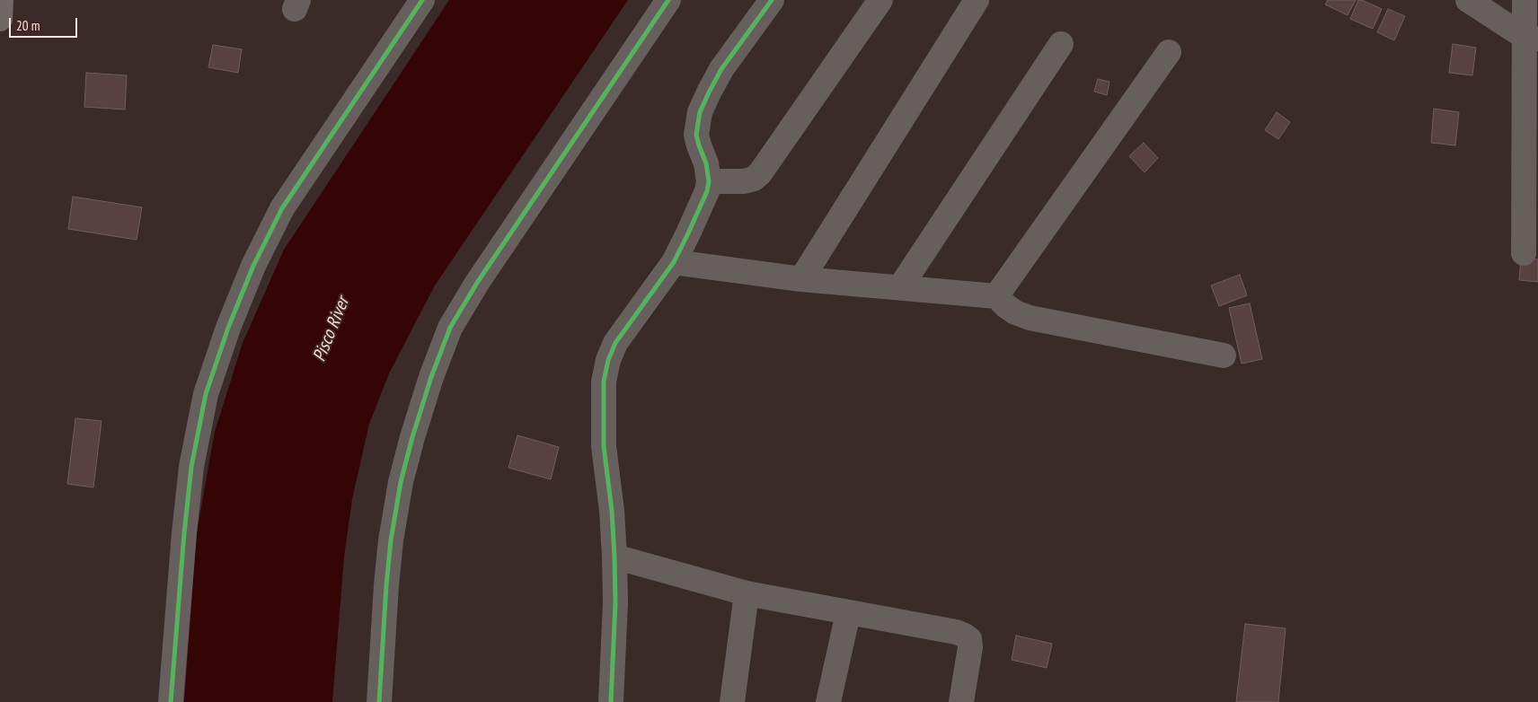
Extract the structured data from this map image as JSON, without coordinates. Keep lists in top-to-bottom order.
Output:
{
  "water": ["Pisco River"],
  "scale_bar": "20 m"
}
